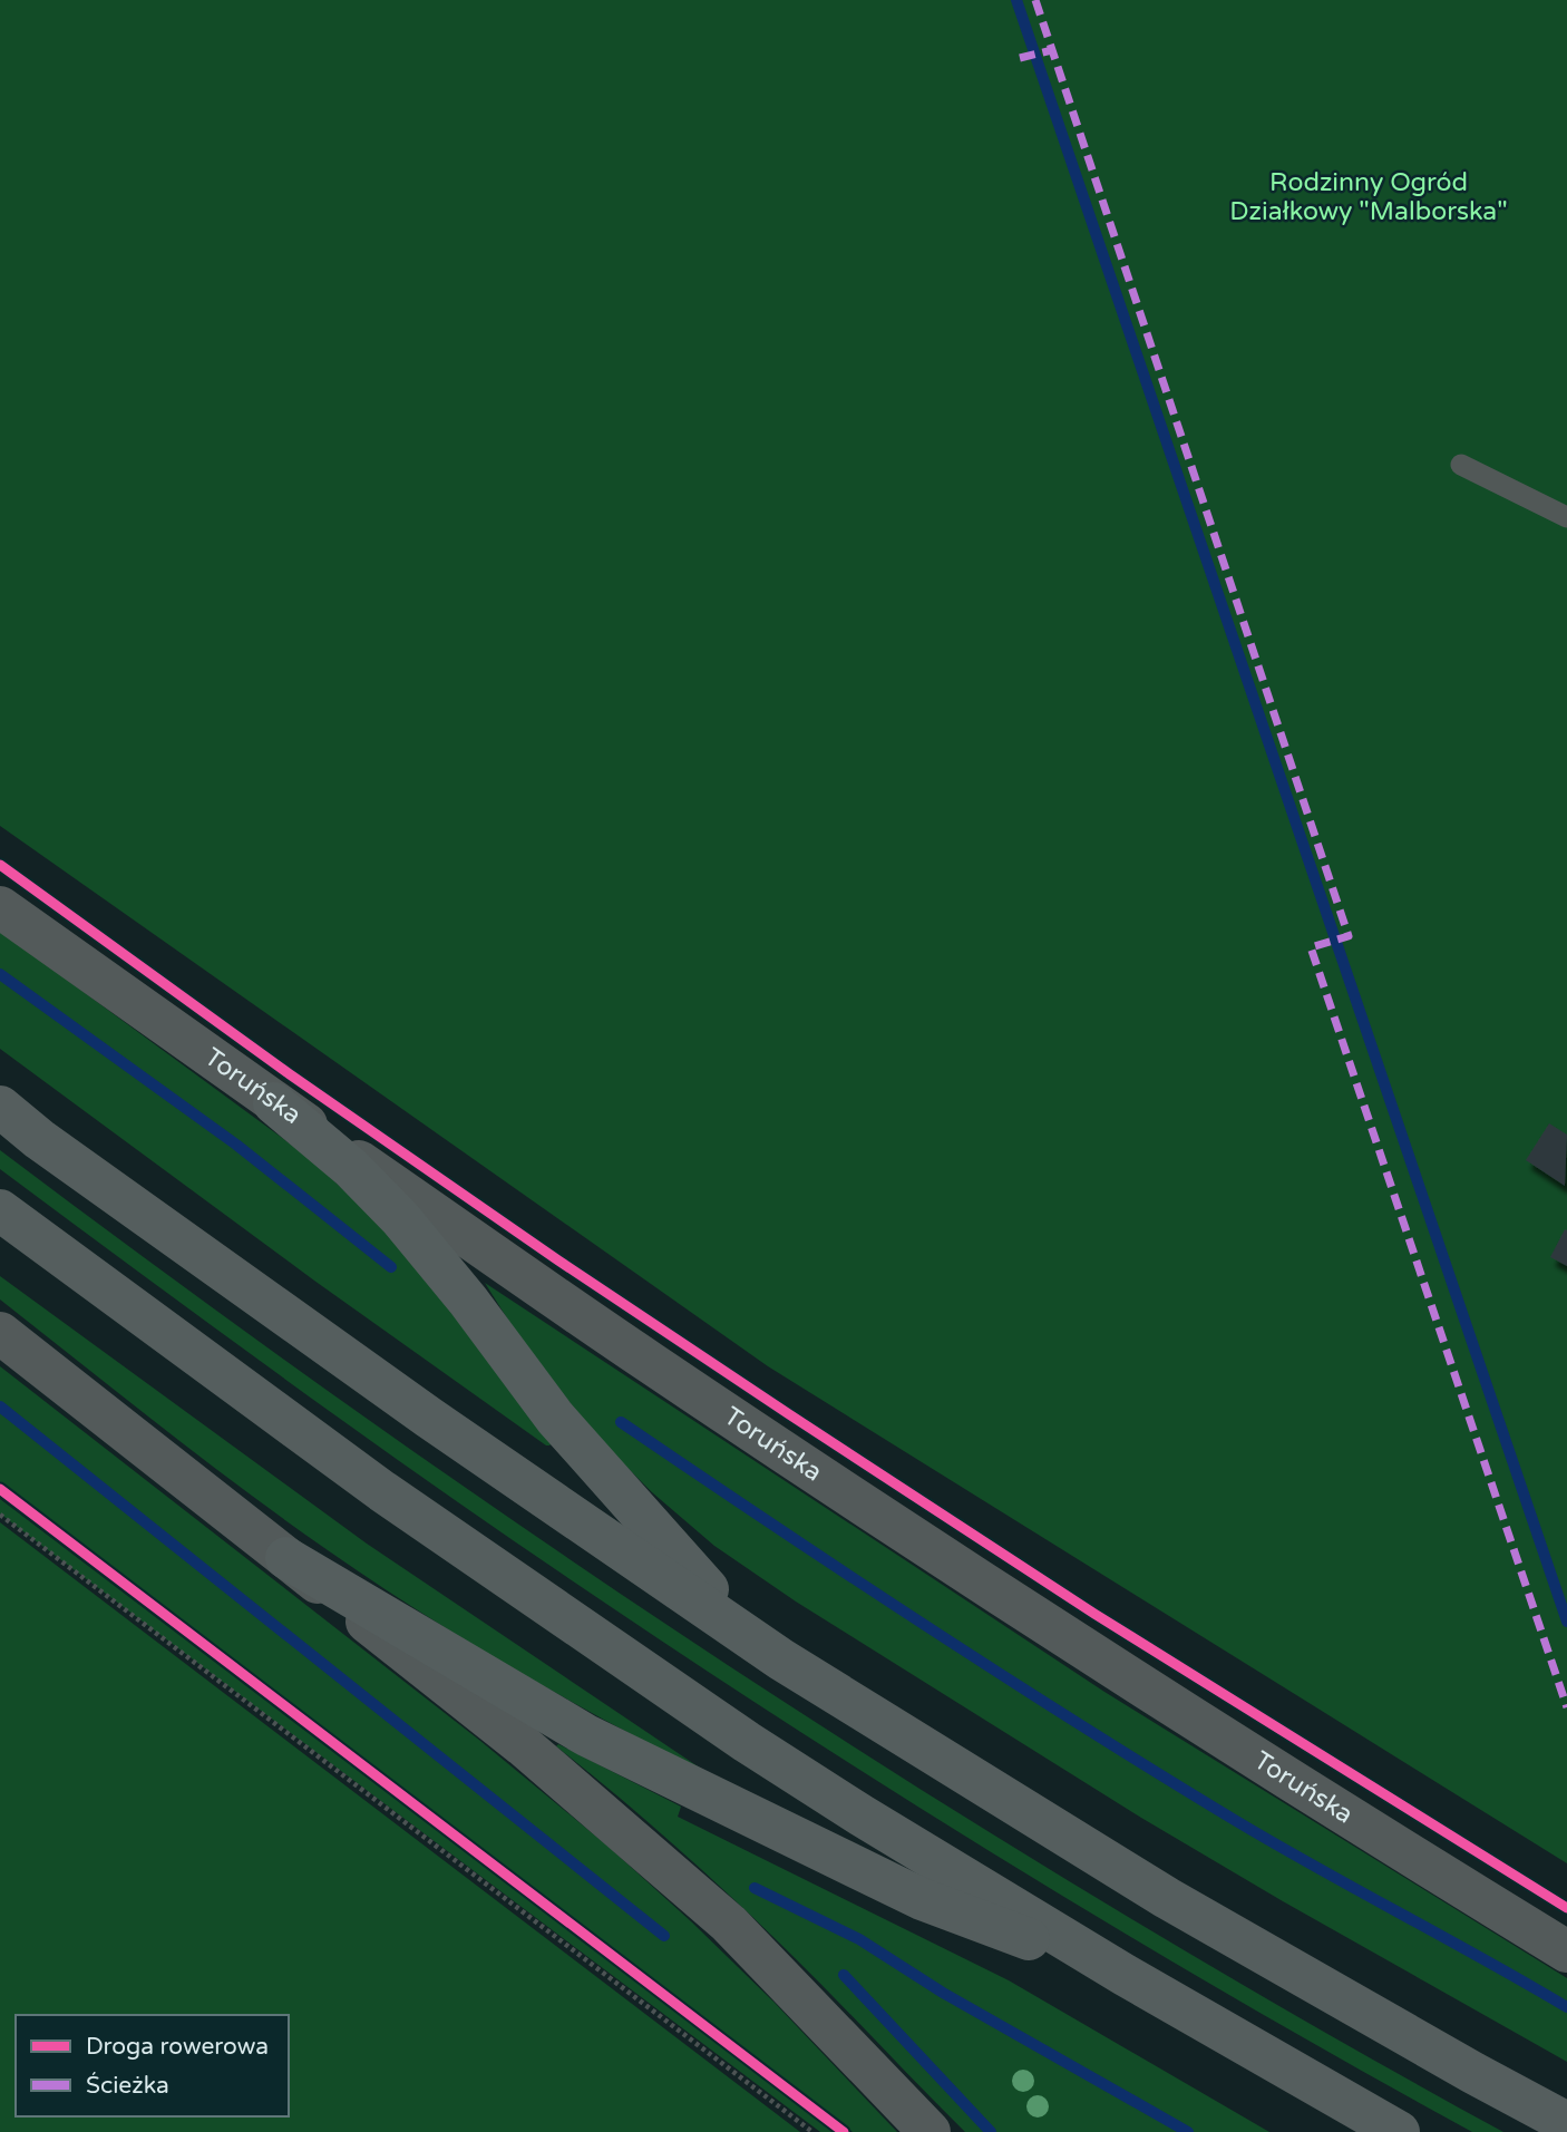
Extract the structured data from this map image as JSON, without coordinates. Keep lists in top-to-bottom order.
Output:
{
  "streets": {
    "street": ["Toruńska"]
  },
  "parks": ["Rodzinny Ogród Działkowy \"Malborska\""],
  "legend": ["Droga rowerowa", "Ścieżka"]
}
